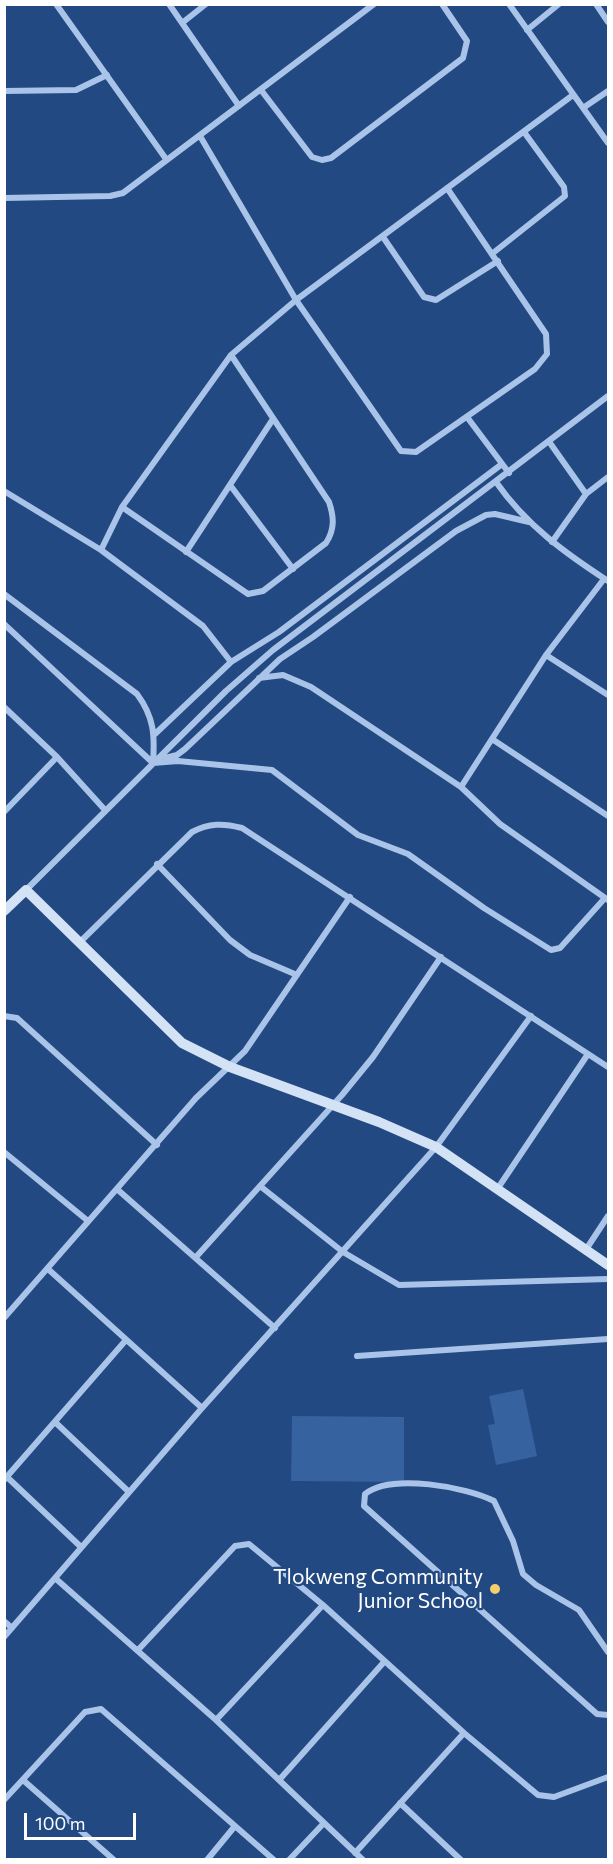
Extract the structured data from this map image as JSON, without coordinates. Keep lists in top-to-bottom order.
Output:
{
  "places": ["Tlokweng Community Junior School"],
  "scale_bar": "100 m"
}
